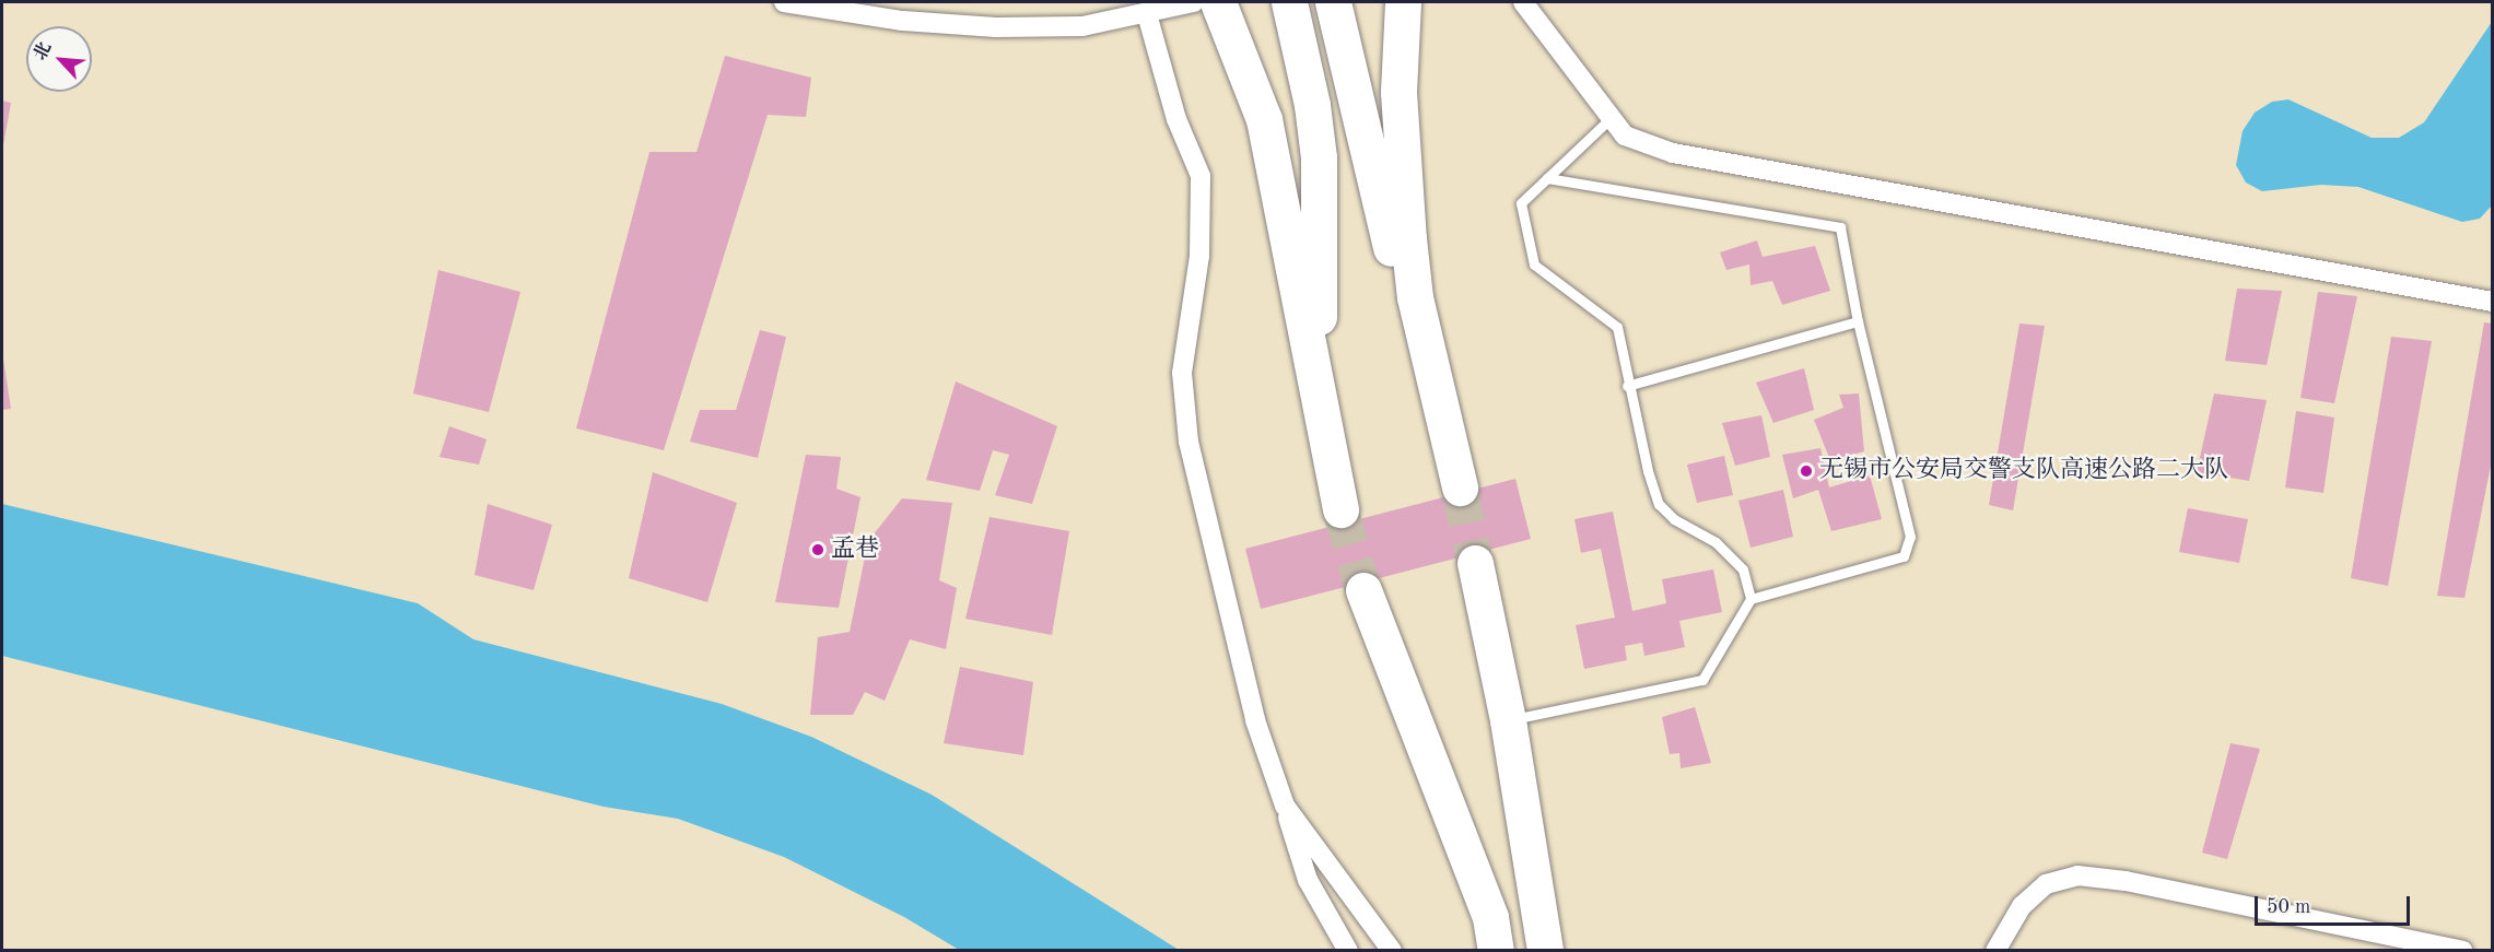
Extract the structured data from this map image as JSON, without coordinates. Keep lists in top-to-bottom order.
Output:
{
  "places": ["无锡市公安局交警支队高速公路二大队", "孟巷"],
  "scale_bar": "50 m",
  "north": "top left"
}
